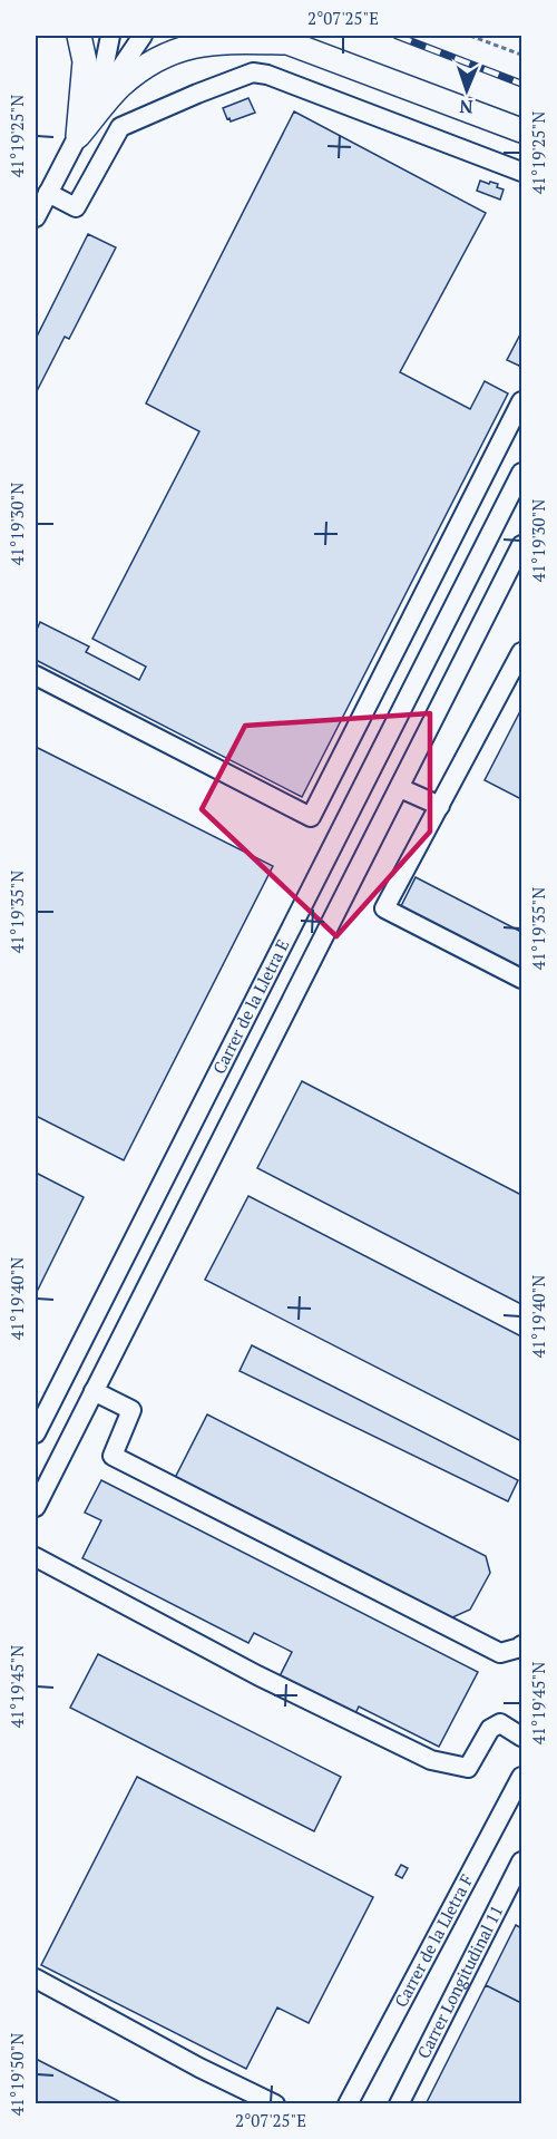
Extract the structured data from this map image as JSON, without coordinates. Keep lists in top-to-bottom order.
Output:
{
  "streets": {
    "street": ["Carrer de la Lletra E", "Carrer de la Lletra F", "Carrer Longitudinal 11"]
  },
  "north": "bottom",
  "coordinates": [
    "2°07'25\"E",
    "41°19'25\"N",
    "41°19'30\"N",
    "41°19'35\"N",
    "41°19'40\"N",
    "41°19'45\"N",
    "41°19'50\"N"
  ]
}
